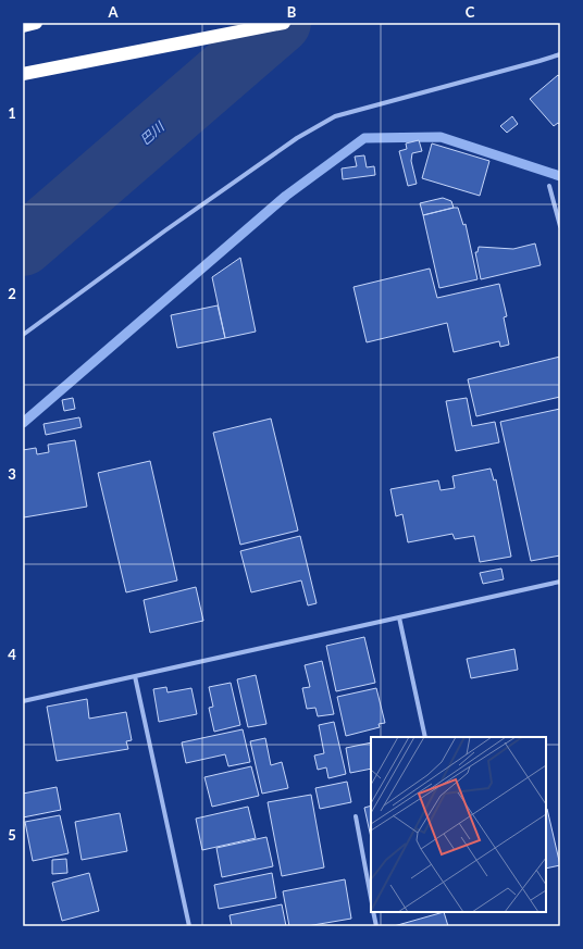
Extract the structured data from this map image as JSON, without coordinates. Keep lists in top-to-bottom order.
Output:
{
  "water": ["巴川"],
  "grid": {
    "columns": ["A", "B", "C"],
    "rows": [
      "1",
      "2",
      "3",
      "4",
      "5"
    ]
  }
}
